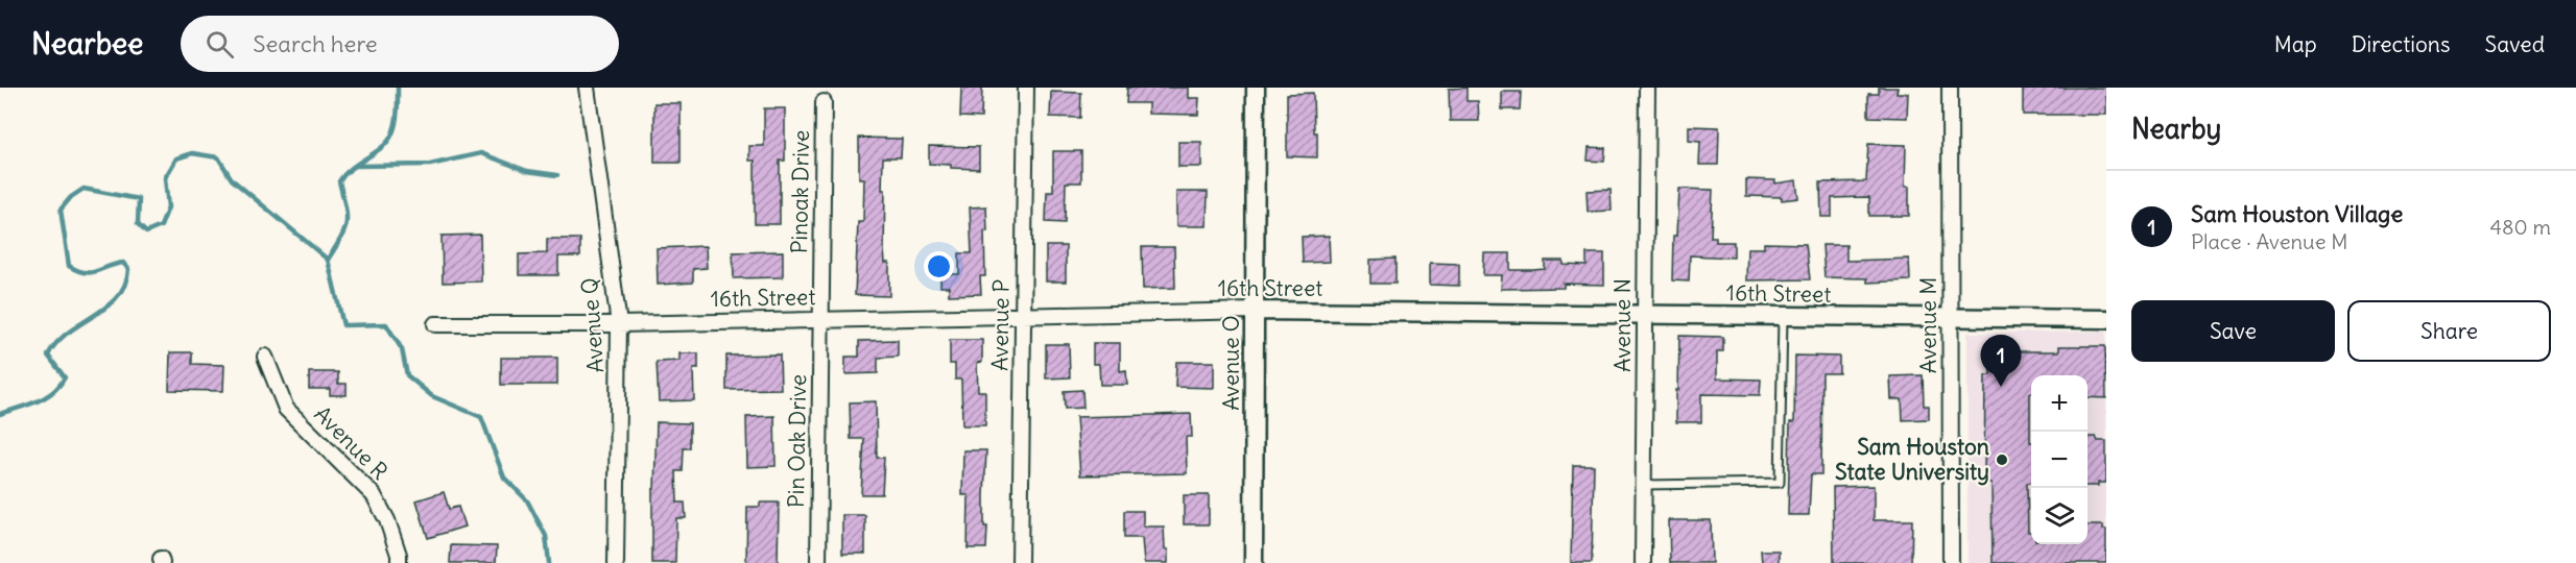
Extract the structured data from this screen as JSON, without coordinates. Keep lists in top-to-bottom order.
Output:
{
  "streets": {
    "street": [
      "Pinoak Drive",
      "16th Street",
      "Avenue Q",
      "Avenue P",
      "Avenue N",
      "Avenue M",
      "Avenue O",
      "Pin Oak Drive",
      "Avenue R"
    ]
  },
  "crossings": [
    ["Pinoak Drive", "16th Street"],
    ["Pinoak Drive", "Pin Oak Drive"],
    ["16th Street", "Avenue Q"],
    ["16th Street", "Avenue P"],
    ["16th Street", "Avenue N"],
    ["16th Street", "Avenue M"],
    ["16th Street", "Avenue O"],
    ["16th Street", "Pin Oak Drive"]
  ],
  "places": ["Sam Houston State University"],
  "page": {
    "header": "Nearbee",
    "search": "Search here",
    "nav": ["Map", "Directions", "Saved"],
    "heading": "Nearby",
    "list": [
      {
        "mark": "1",
        "name": "Sam Houston Village",
        "note": "Place · Avenue M",
        "value": "480 m"
      }
    ],
    "buttons": ["Save", "Share"],
    "pins": "1",
    "map_buttons": ["+", "−"]
  }
}
